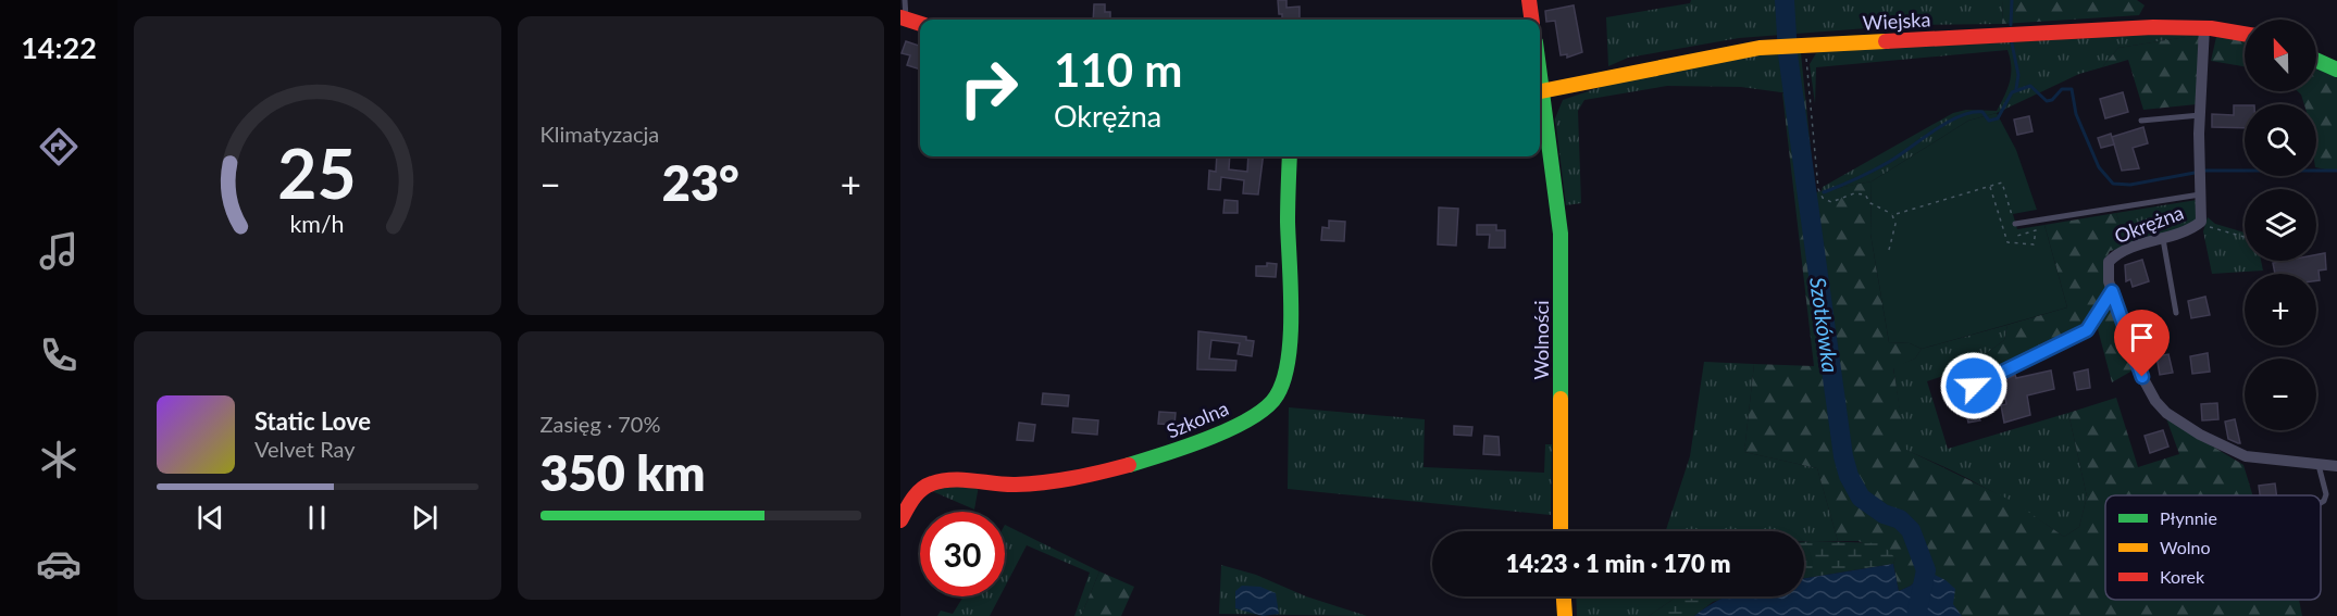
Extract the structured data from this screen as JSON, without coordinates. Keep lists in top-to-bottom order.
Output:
{
  "streets": {
    "street": [
      "Wiejska",
      "Okrężna",
      "Wolności",
      "Szkolna"
    ]
  },
  "crossings": [
    ["Wiejska", "Okrężna"]
  ],
  "water": ["Szotkówka"],
  "legend": ["Płynnie", "Wolno", "Korek"],
  "north": "top",
  "page": {
    "tabs": "14:22",
    "tile": [
      "Klimatyzacja",
      ["Zasięg · 70%", "350 km"]
    ],
    "map_buttons": ["+", "−"],
    "turn": ["110 m", "Okrężna"],
    "heat": ["−", "23°", "+"],
    "song": ["Static Love", "Velvet Ray"],
    "limit": "30",
    "trip": "14:23 · 1 min · 170 m",
    "gauge": ["25", "km/h"]
  }
}
